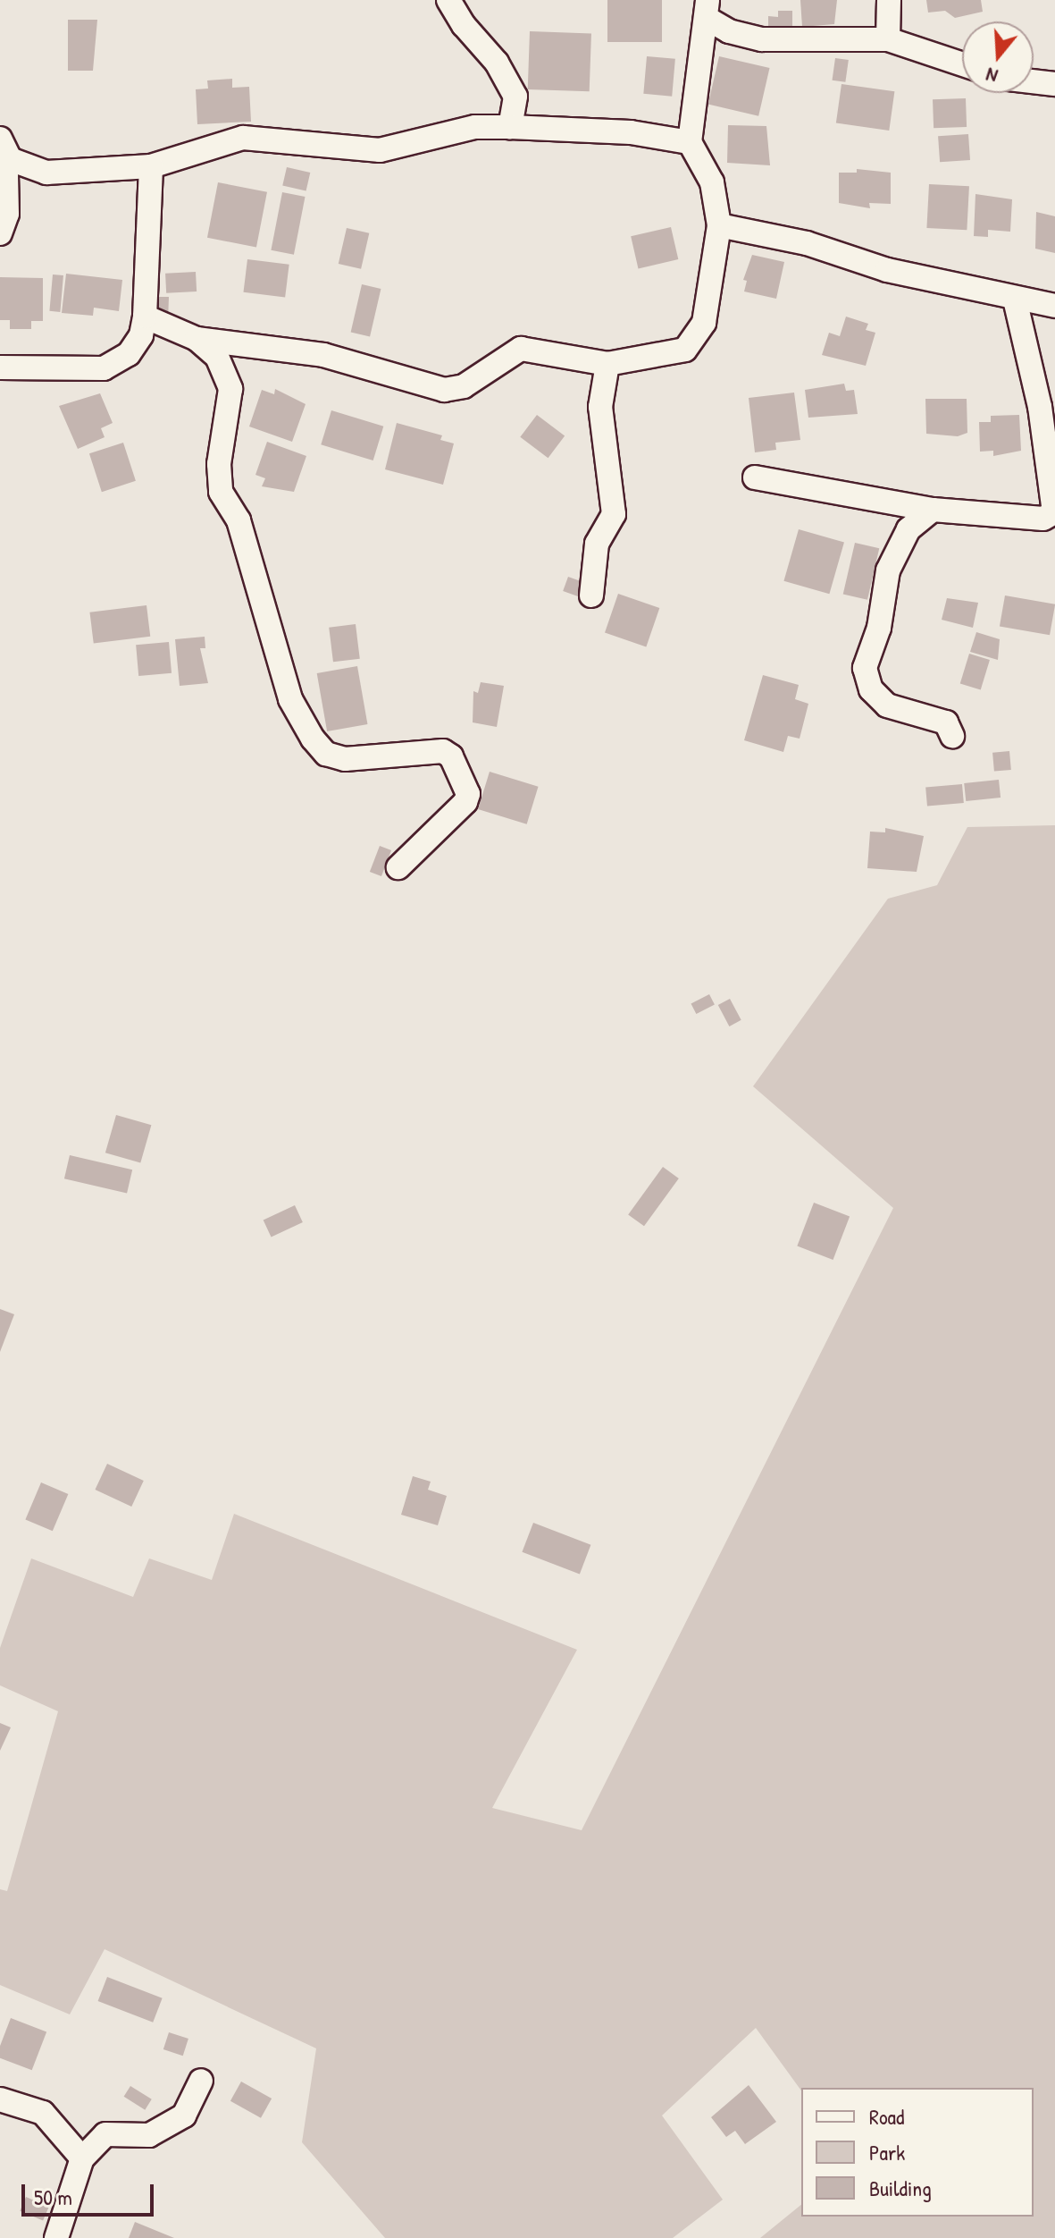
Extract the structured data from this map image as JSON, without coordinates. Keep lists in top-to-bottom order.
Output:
{
  "legend": ["Road", "Park", "Building"],
  "scale_bar": "50 m",
  "north": "bottom"
}
